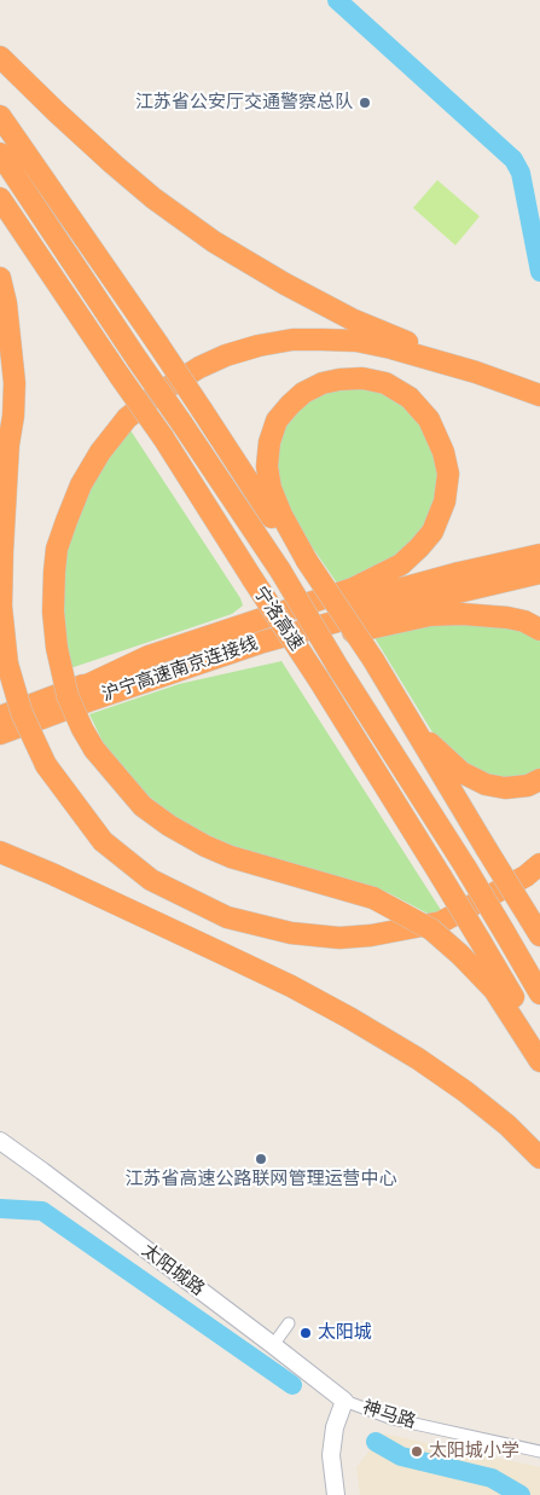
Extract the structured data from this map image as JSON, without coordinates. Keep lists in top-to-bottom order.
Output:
{
  "streets": {
    "highway": ["宁洛高速", "沪宁高速南京连接线"],
    "street": ["太阳城路", "神马路"]
  },
  "crossings": [
    ["太阳城路", "神马路"]
  ],
  "places": [
    "江苏省公安厅交通警察总队",
    "江苏省高速公路联网管理运营中心",
    "太阳城",
    "太阳城小学"
  ]
}
